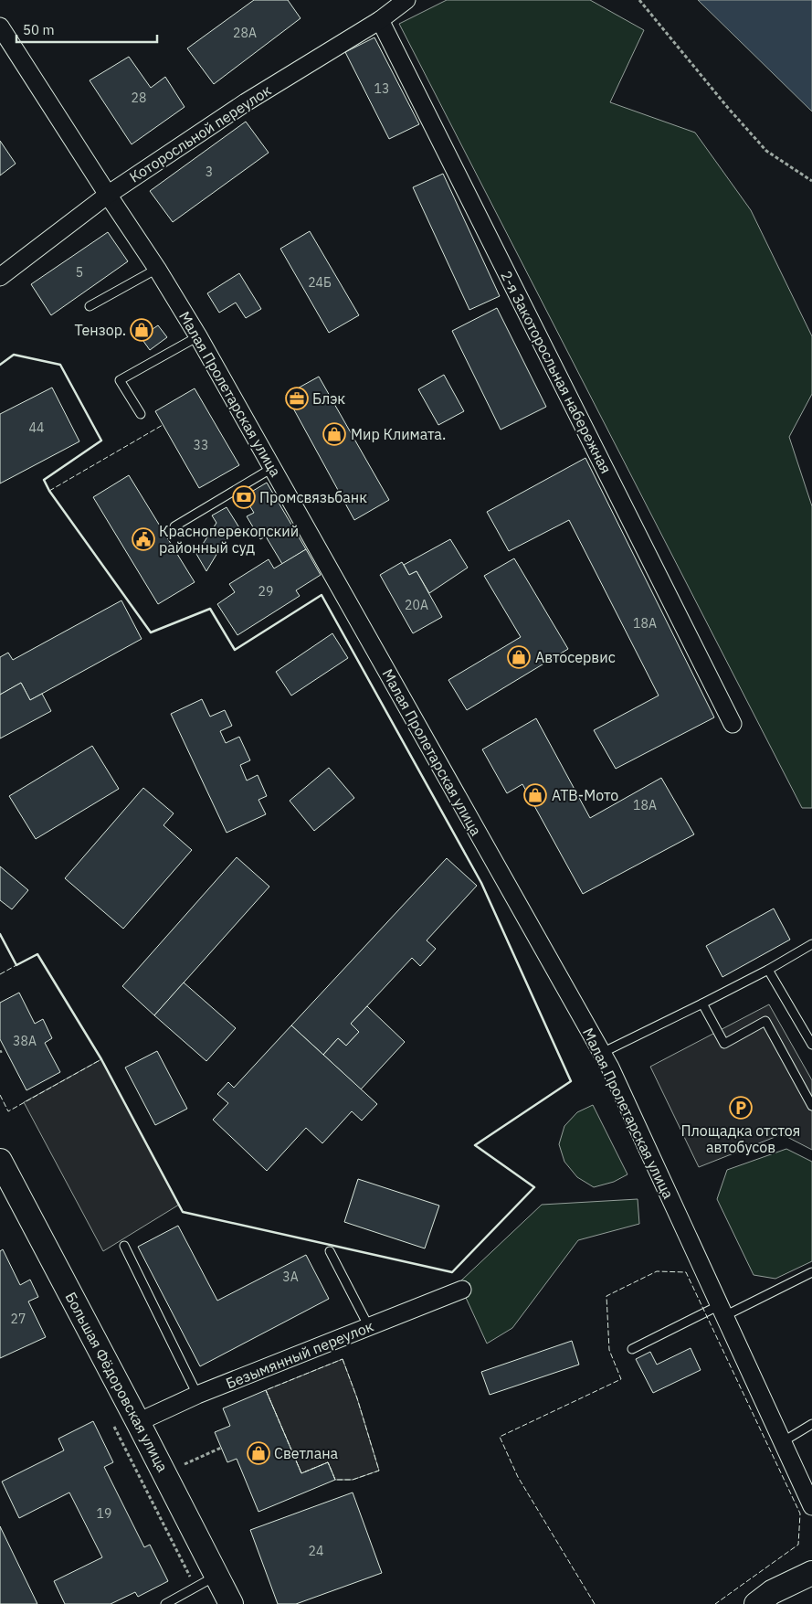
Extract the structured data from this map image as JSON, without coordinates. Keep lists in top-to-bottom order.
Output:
{
  "streets": {
    "street": [
      "Которосльной переулок",
      "2-я Закоторосльная набережная",
      "Малая Пролетарская улица",
      "Безымянный переулок",
      "Большая Фёдоровская улица"
    ]
  },
  "crossings": [
    ["Которосльной переулок", "2-я Закоторосльная набережная"],
    ["Которосльной переулок", "Малая Пролетарская улица"],
    ["Безымянный переулок", "Большая Фёдоровская улица"]
  ],
  "places": {
    "shop": [
      "Тензор.",
      "Мир Климата.",
      "Автосервис",
      "АТВ-Мото",
      "Светлана"
    ],
    "office": ["Блэк"],
    "bank": ["Промсвязьбанк"],
    "public building": ["Красноперекопский районный суд"],
    "parking": ["Площадка отстоя автобусов"]
  },
  "house_numbers": [
    "28А",
    "13",
    "28",
    "3",
    "5",
    "24Б",
    "44",
    "33",
    "29",
    "20А",
    "18А",
    "18А",
    "38А",
    "3А",
    "27",
    "19",
    "24"
  ],
  "scale_bar": "50 m"
}
